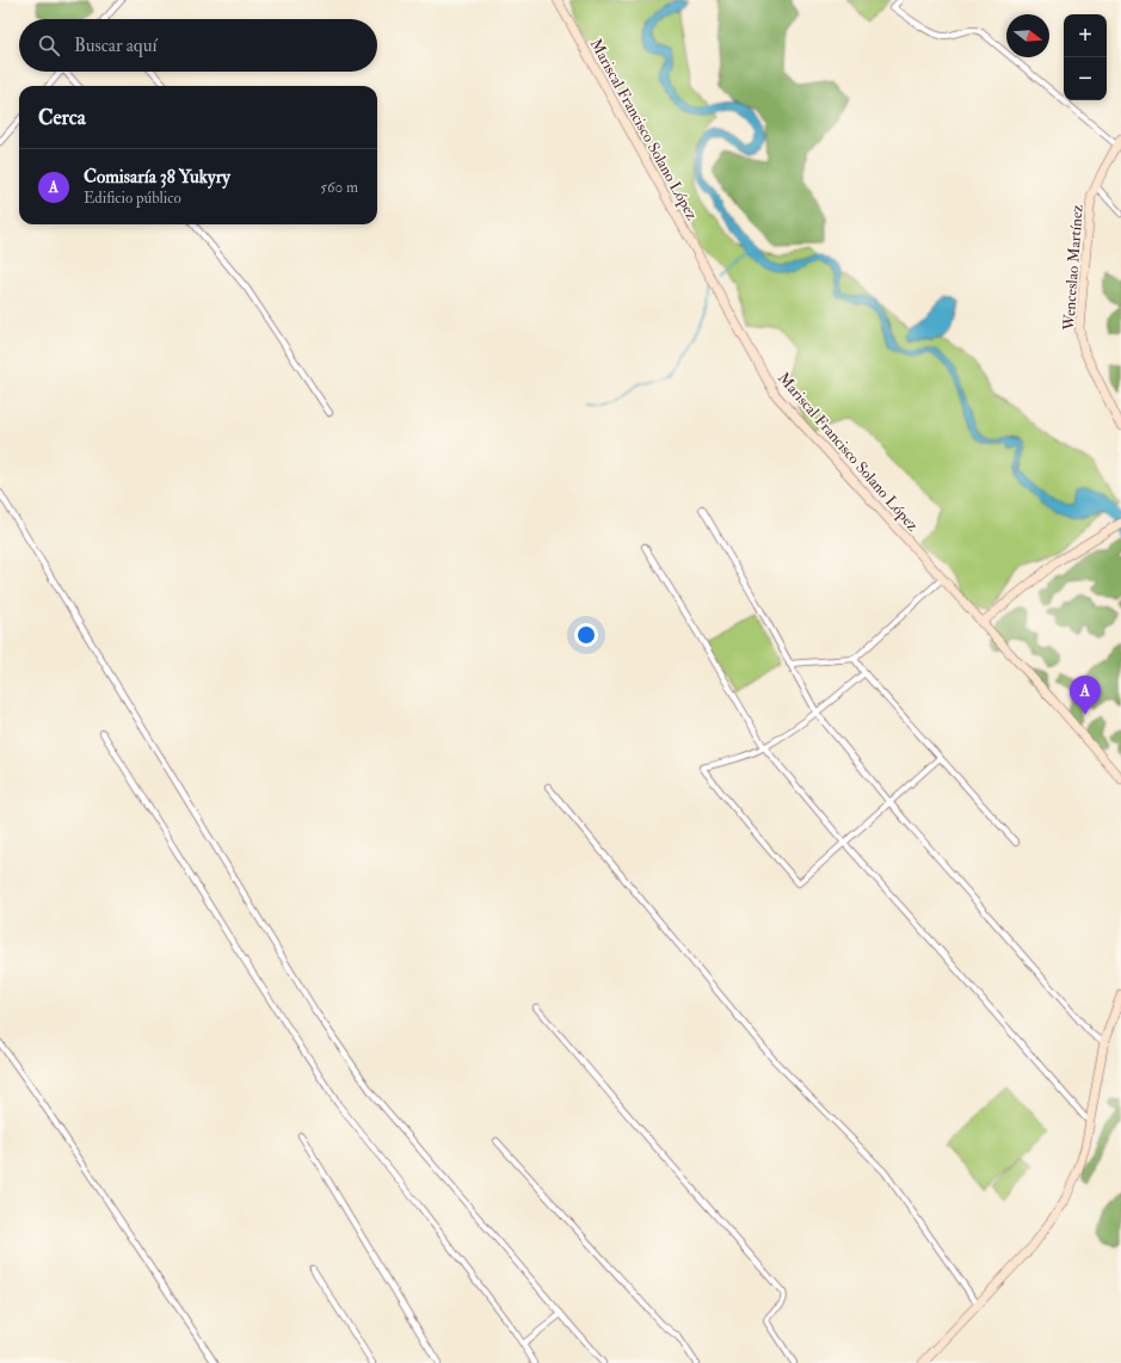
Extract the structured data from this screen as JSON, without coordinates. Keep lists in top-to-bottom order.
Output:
{
  "streets": {
    "main road": ["Mariscal Francisco Solano López", "Wenceslao Martínez"]
  },
  "north": "right",
  "page": {
    "map_buttons": ["+", "−"],
    "search": "Buscar aquí",
    "heading": "Cerca",
    "list": [
      {
        "mark": "A",
        "name": "Comisaría 38 Yukyry",
        "note": "Edificio público",
        "value": "560 m"
      }
    ],
    "pins": "A"
  }
}
